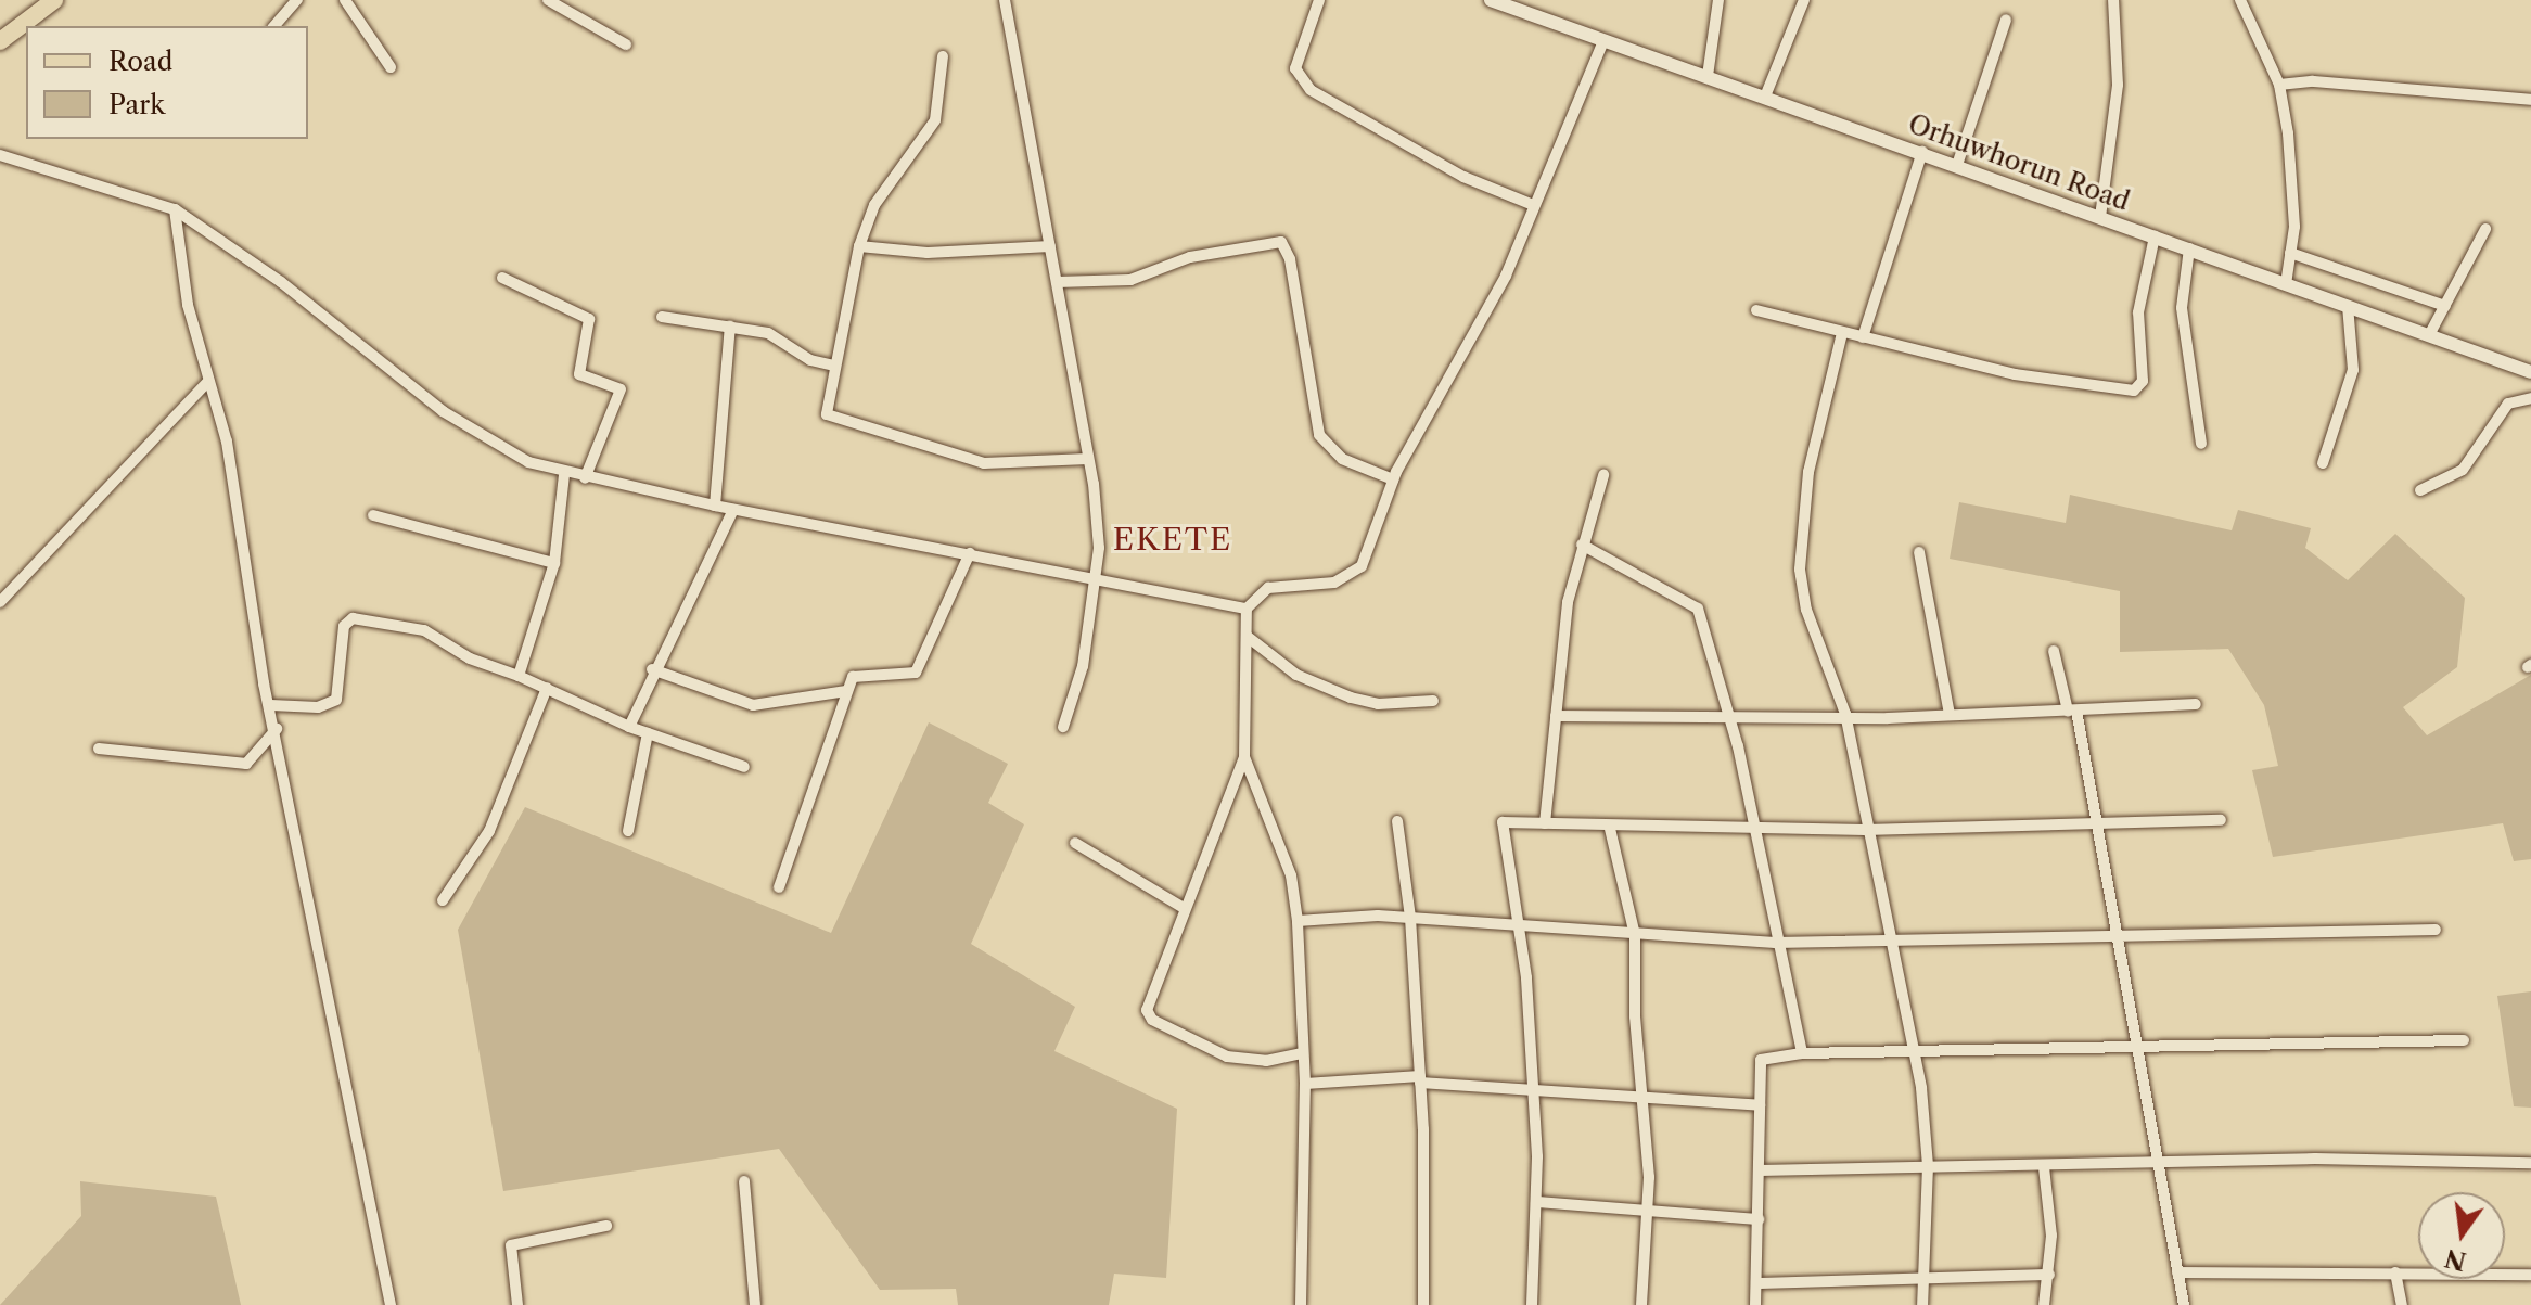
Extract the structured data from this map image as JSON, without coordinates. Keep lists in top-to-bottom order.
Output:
{
  "streets": {
    "street": ["Orhuwhorun Road"]
  },
  "districts": ["EKETE"],
  "legend": ["Road", "Park"],
  "north": "bottom"
}
